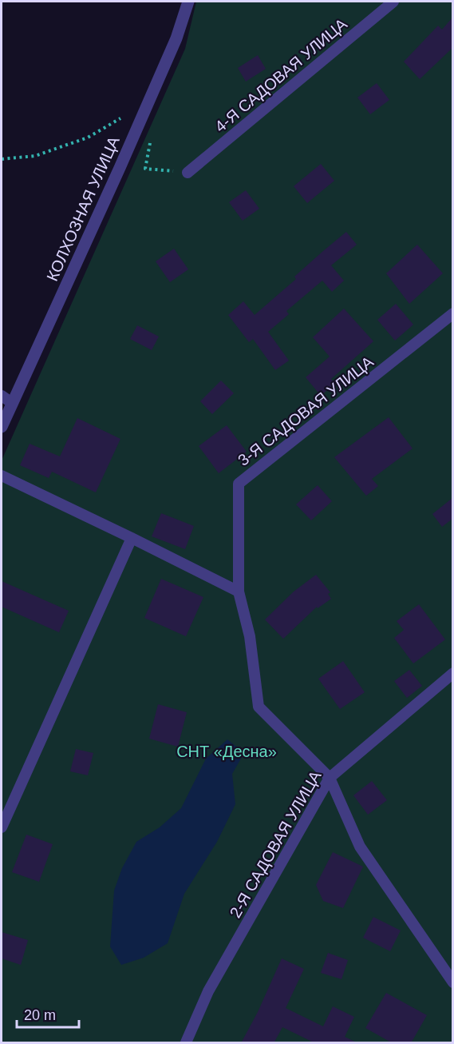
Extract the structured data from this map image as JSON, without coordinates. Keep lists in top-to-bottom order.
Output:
{
  "streets": {
    "street": ["КОЛХОЗНАЯ УЛИЦА"],
    "lane": ["4-Я САДОВАЯ УЛИЦА", "3-Я САДОВАЯ УЛИЦА", "2-Я САДОВАЯ УЛИЦА"]
  },
  "parks": ["СНТ «Десна»"],
  "scale_bar": "20 m"
}
